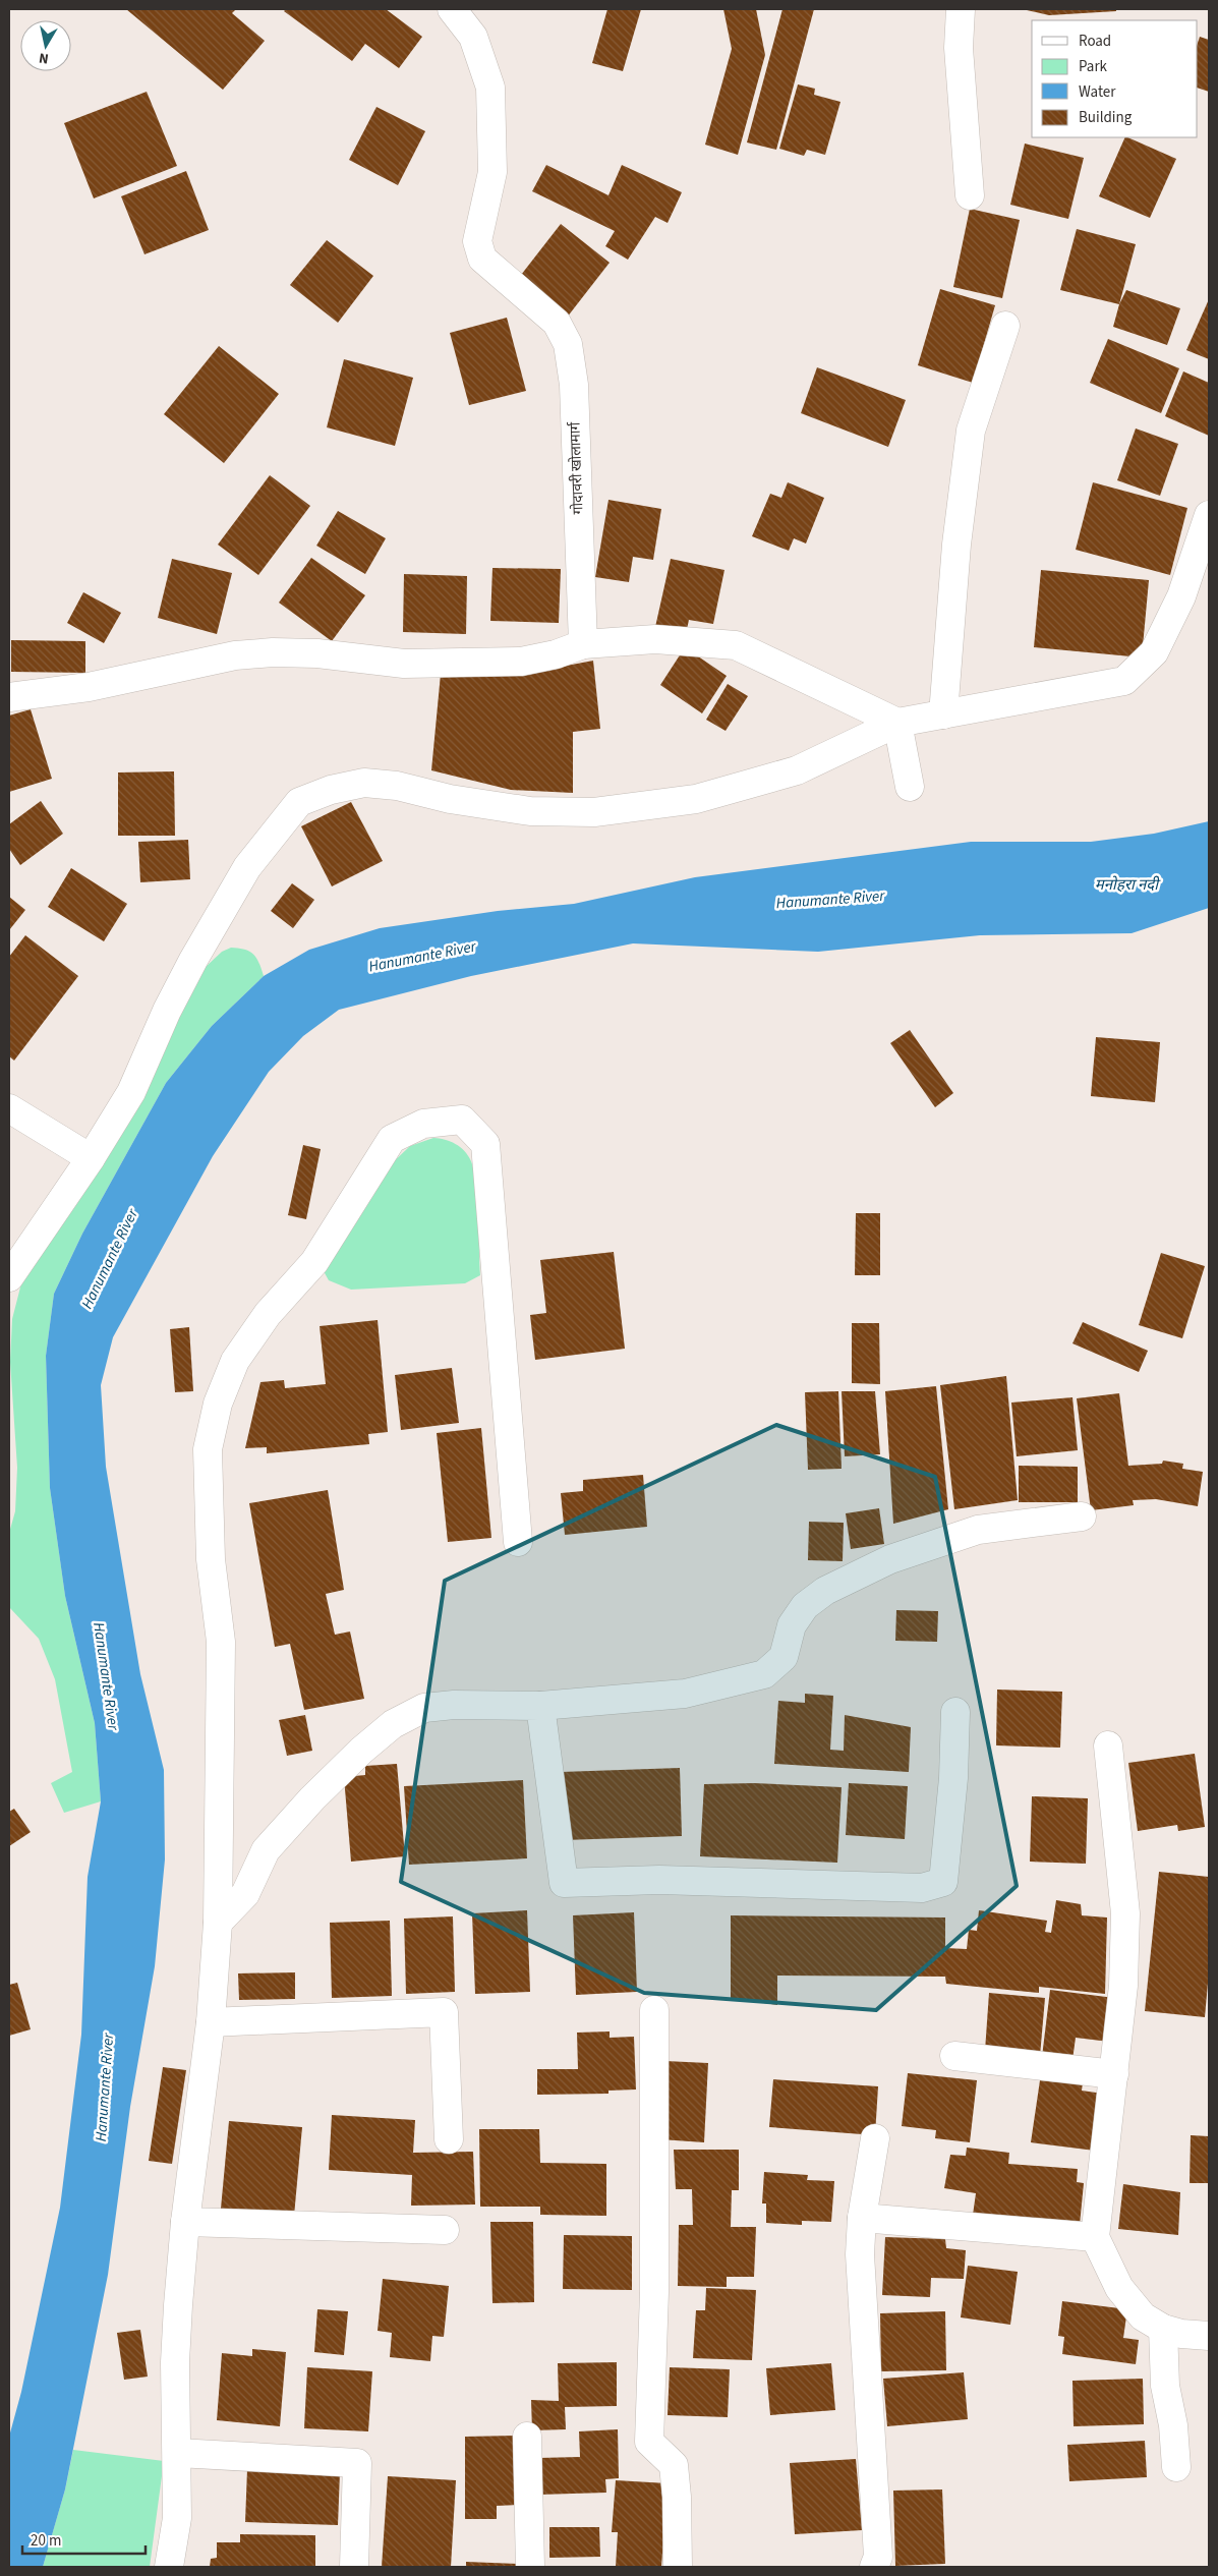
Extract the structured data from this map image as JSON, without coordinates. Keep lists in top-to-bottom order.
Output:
{
  "streets": {
    "street": ["गोदावरी खोलामार्ग"]
  },
  "water": ["मनोहरा नदी", "Hanumante River"],
  "legend": [
    "Road",
    "Park",
    "Water",
    "Building"
  ],
  "scale_bar": "20 m",
  "north": "bottom"
}
